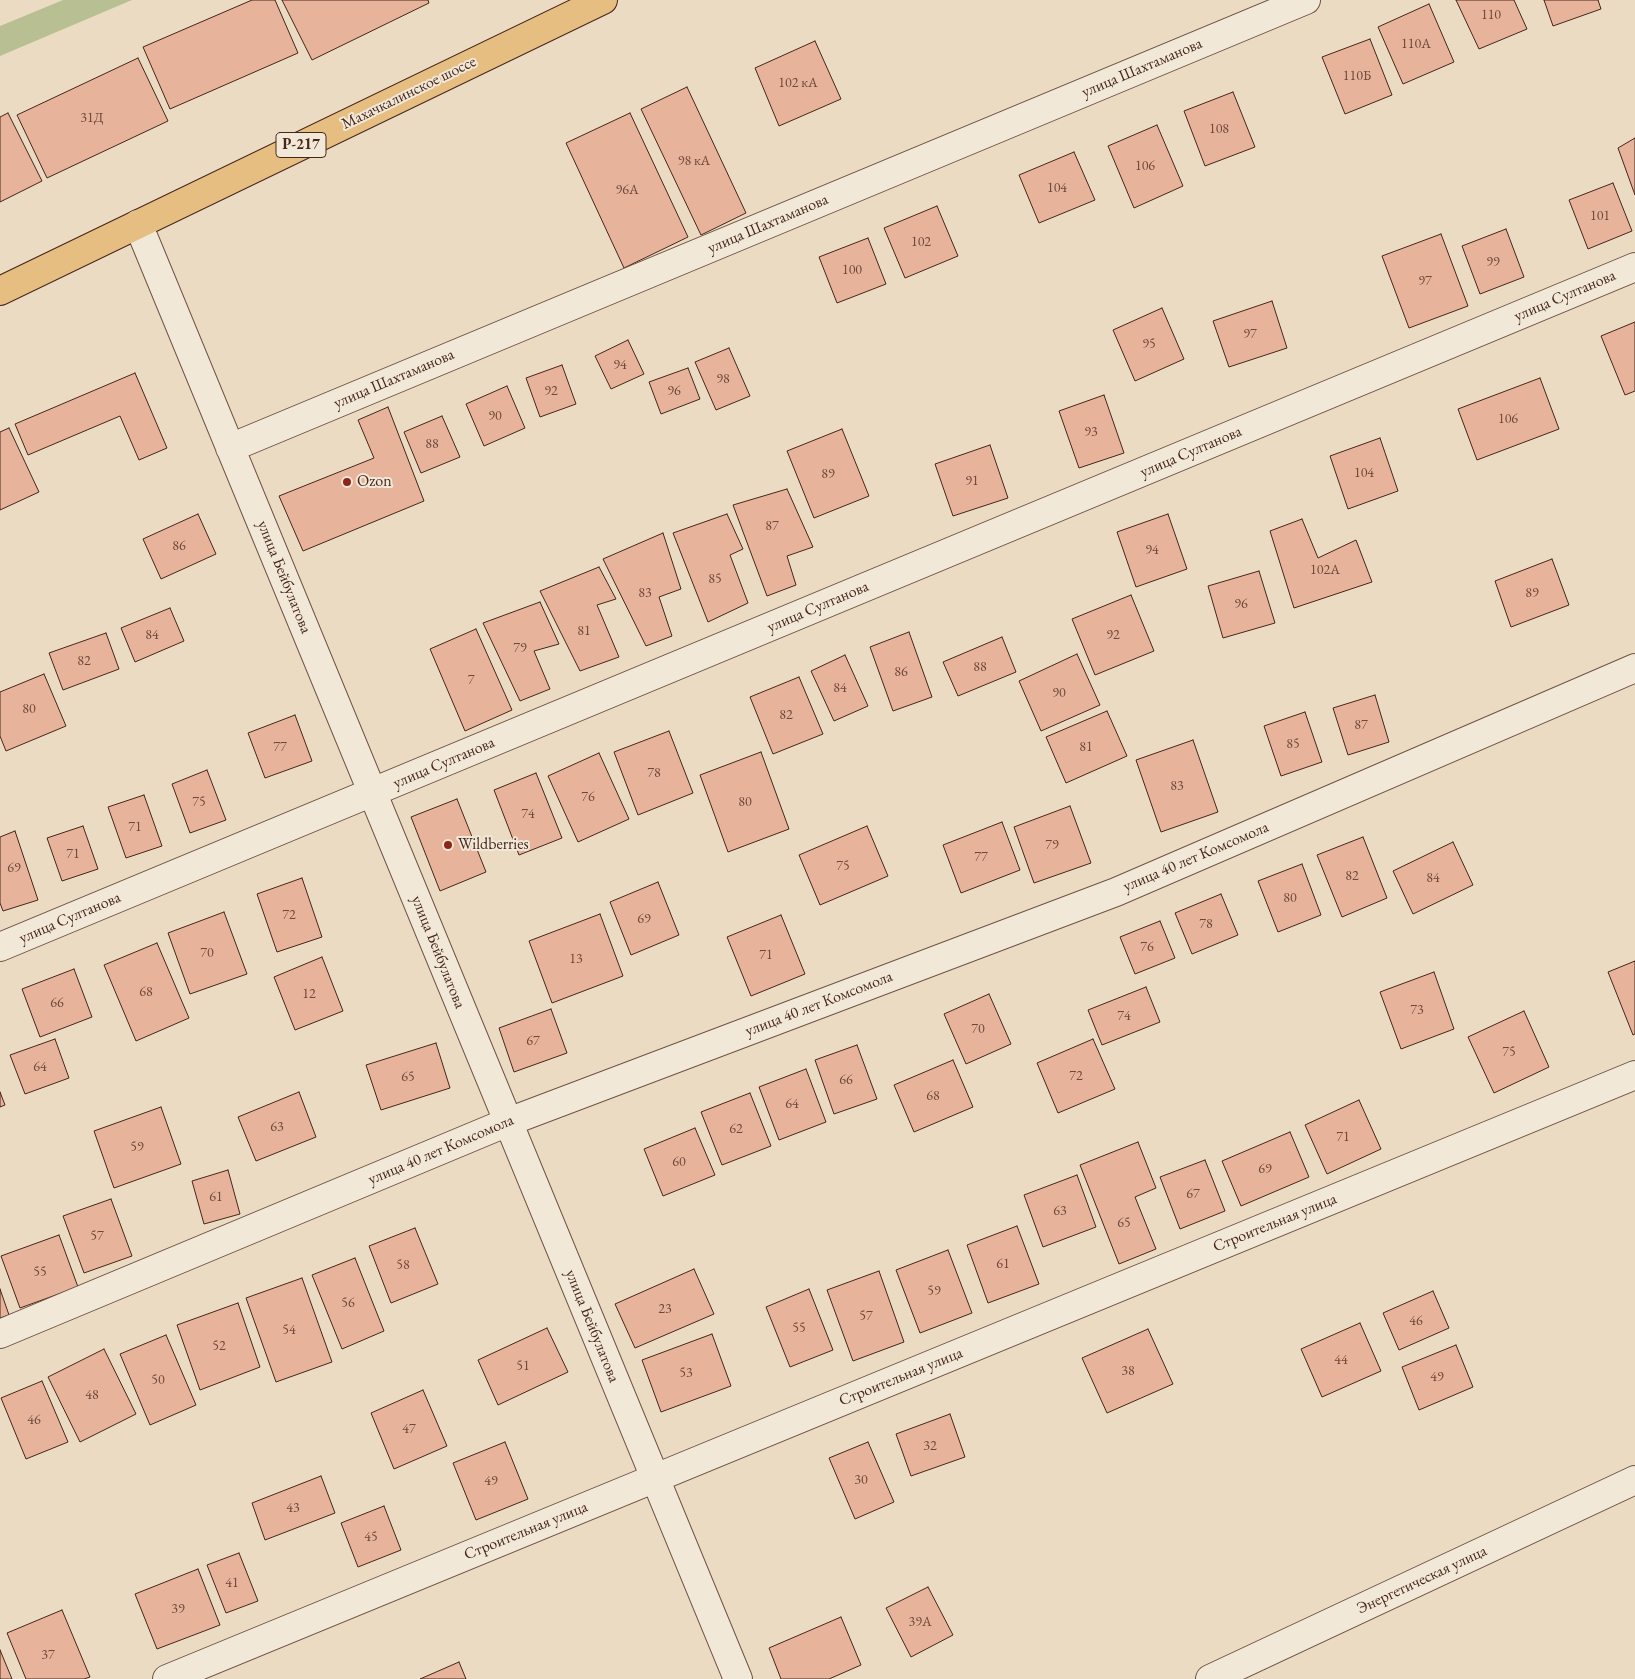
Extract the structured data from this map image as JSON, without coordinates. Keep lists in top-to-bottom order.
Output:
{
  "streets": {
    "highway": ["Махачкалинское шоссе", "Р-217"],
    "street": [
      "улица Шахтаманова",
      "улица Султанова",
      "улица Бейбулатова",
      "улица 40 лет Комсомола",
      "Строительная улица",
      "Энергетическая улица"
    ]
  },
  "crossings": [
    ["улица Шахтаманова", "улица Бейбулатова"],
    ["Махачкалинское шоссе", "улица Бейбулатова"],
    ["улица Султанова", "улица Бейбулатова"],
    ["улица Бейбулатова", "улица 40 лет Комсомола"],
    ["улица Бейбулатова", "Строительная улица"]
  ],
  "places": ["Ozon", "Wildberries"],
  "house_numbers": [
    "110",
    "110А",
    "110Б",
    "102 кА",
    "31Д",
    "108",
    "98 кА",
    "106",
    "104",
    "96А",
    "101",
    "102",
    "99",
    "100",
    "97",
    "97",
    "95",
    "94",
    "98",
    "92",
    "96",
    "90",
    "106",
    "93",
    "88",
    "104",
    "89",
    "91",
    "87",
    "86",
    "94",
    "102А",
    "85",
    "83",
    "89",
    "96",
    "81",
    "84",
    "92",
    "79",
    "82",
    "88",
    "86",
    "7",
    "84",
    "90",
    "80",
    "82",
    "87",
    "85",
    "77",
    "81",
    "78",
    "83",
    "76",
    "75",
    "80",
    "74",
    "71",
    "79",
    "71",
    "77",
    "75",
    "69",
    "82",
    "84",
    "80",
    "72",
    "69",
    "78",
    "76",
    "70",
    "71",
    "13",
    "68",
    "12",
    "66",
    "73",
    "74",
    "70",
    "67",
    "75",
    "64",
    "72",
    "65",
    "66",
    "68",
    "64",
    "63",
    "62",
    "71",
    "59",
    "60",
    "69",
    "67",
    "61",
    "63",
    "65",
    "57",
    "61",
    "58",
    "55",
    "59",
    "56",
    "23",
    "57",
    "46",
    "55",
    "54",
    "52",
    "44",
    "51",
    "38",
    "53",
    "49",
    "50",
    "48",
    "46",
    "47",
    "32",
    "30",
    "49",
    "43",
    "45",
    "41",
    "39",
    "39А",
    "37"
  ]
}
